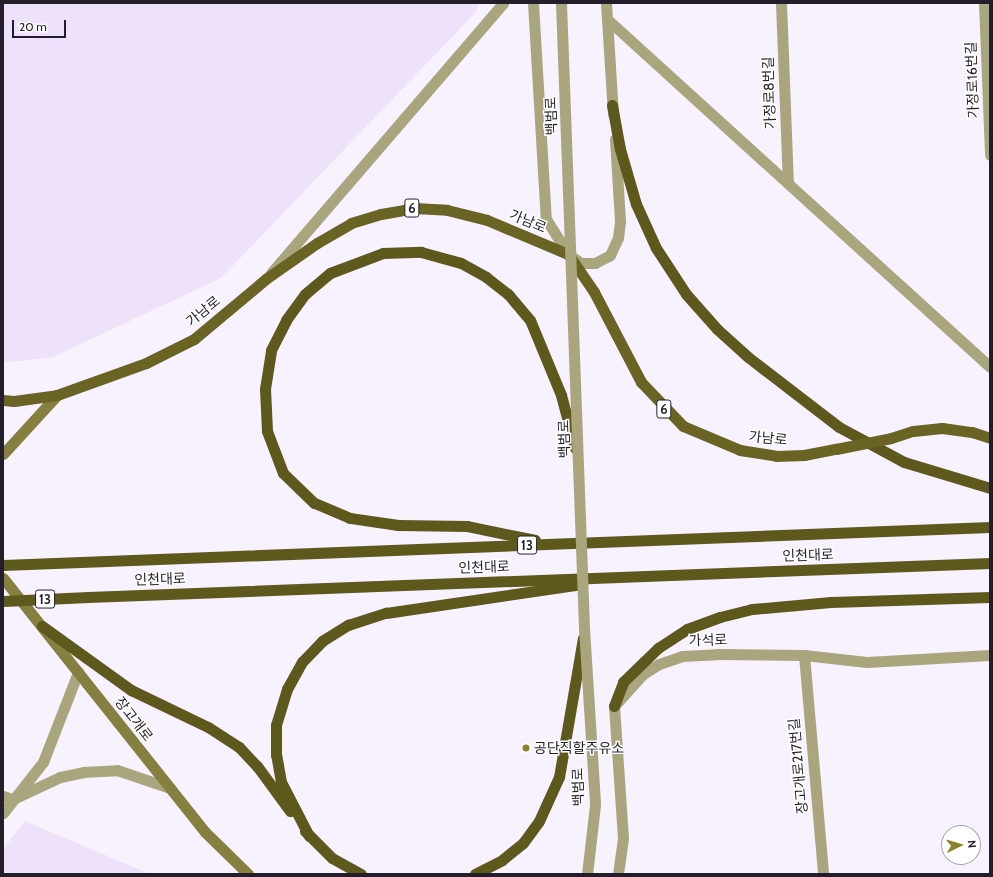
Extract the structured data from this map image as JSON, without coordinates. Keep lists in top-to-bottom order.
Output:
{
  "streets": {
    "highway": ["13", "인천대로"],
    "main road": ["6", "가남로", "장고개로"],
    "street": [
      "가정로16번길",
      "가정로8번길",
      "백범로",
      "가석로",
      "장고개로217번길"
    ]
  },
  "crossings": [
    ["가석로", "장고개로217번길"]
  ],
  "places": ["공단직할주유소"],
  "scale_bar": "20 m",
  "north": "right"
}
